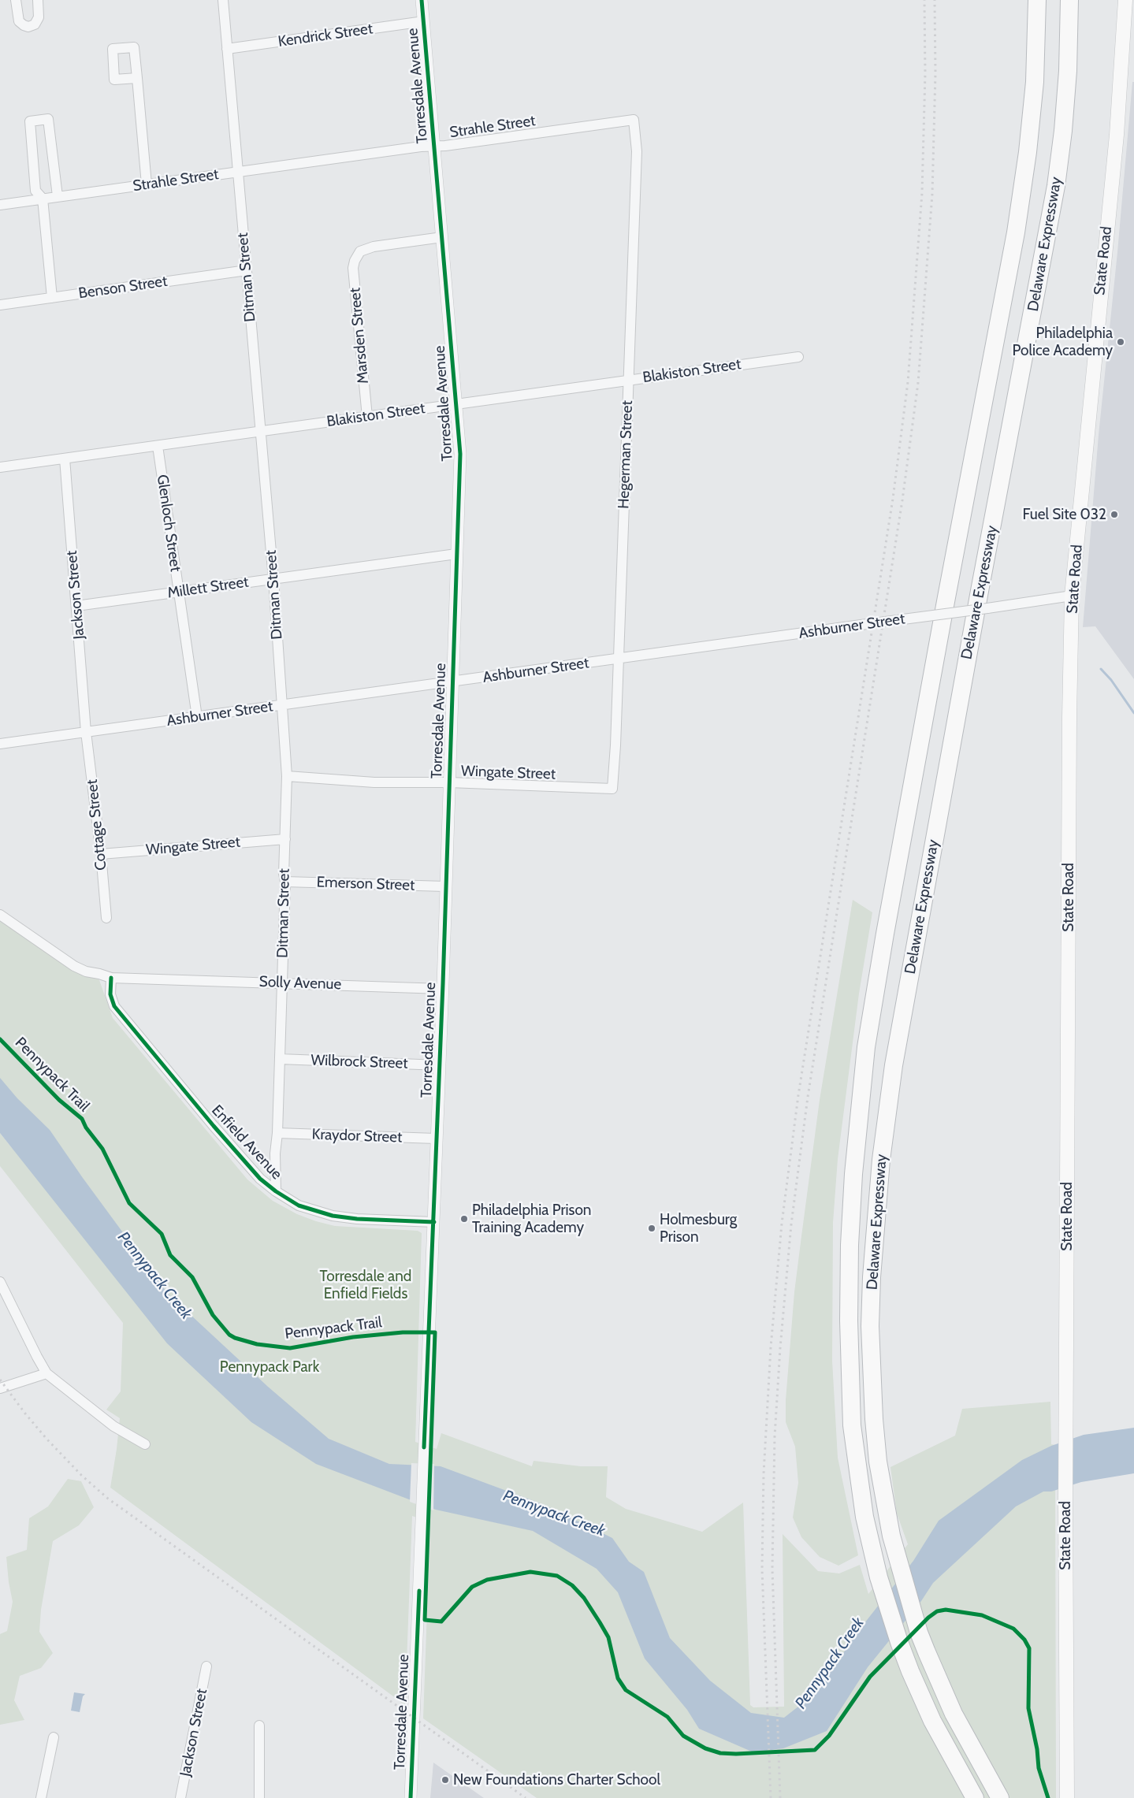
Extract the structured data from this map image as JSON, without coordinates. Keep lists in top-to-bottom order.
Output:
{
  "streets": {
    "highway": ["Delaware Expressway"],
    "main road": ["State Road"],
    "street": [
      "Kendrick Street",
      "Torresdale Avenue",
      "Strahle Street",
      "Ditman Street",
      "Benson Street",
      "Marsden Street",
      "Blakiston Street",
      "Hegerman Street",
      "Glenloch Street",
      "Millett Street",
      "Jackson Street",
      "Ashburner Street",
      "Wingate Street",
      "Cottage Street",
      "Emerson Street",
      "Solly Avenue",
      "Wilbrock Street",
      "Kraydor Street",
      "Enfield Avenue"
    ],
    "cycle path": ["Pennypack Trail"]
  },
  "crossings": [
    ["Kendrick Street", "Torresdale Avenue"],
    ["Kendrick Street", "Ditman Street"],
    ["Torresdale Avenue", "Strahle Street"],
    ["Torresdale Avenue", "Marsden Street"],
    ["Torresdale Avenue", "Blakiston Street"],
    ["Torresdale Avenue", "Millett Street"],
    ["Torresdale Avenue", "Ashburner Street"],
    ["Torresdale Avenue", "Wingate Street"],
    ["Torresdale Avenue", "Emerson Street"],
    ["Torresdale Avenue", "Solly Avenue"],
    ["Torresdale Avenue", "Wilbrock Street"],
    ["Torresdale Avenue", "Kraydor Street"],
    ["Torresdale Avenue", "Enfield Avenue"],
    ["Strahle Street", "Ditman Street"],
    ["Strahle Street", "Hegerman Street"],
    ["State Road", "Ashburner Street"],
    ["Ditman Street", "Benson Street"],
    ["Ditman Street", "Blakiston Street"],
    ["Ditman Street", "Millett Street"],
    ["Ditman Street", "Ashburner Street"],
    ["Ditman Street", "Wingate Street"],
    ["Ditman Street", "Emerson Street"],
    ["Ditman Street", "Solly Avenue"],
    ["Ditman Street", "Wilbrock Street"],
    ["Ditman Street", "Kraydor Street"],
    ["Ditman Street", "Enfield Avenue"],
    ["Marsden Street", "Blakiston Street"],
    ["Blakiston Street", "Hegerman Street"],
    ["Blakiston Street", "Glenloch Street"],
    ["Blakiston Street", "Jackson Street"],
    ["Hegerman Street", "Ashburner Street"],
    ["Hegerman Street", "Wingate Street"],
    ["Glenloch Street", "Millett Street"],
    ["Glenloch Street", "Ashburner Street"],
    ["Millett Street", "Jackson Street"],
    ["Jackson Street", "Ashburner Street"],
    ["Jackson Street", "Cottage Street"],
    ["Ashburner Street", "Cottage Street"],
    ["Wingate Street", "Cottage Street"],
    ["Solly Avenue", "Enfield Avenue"]
  ],
  "water": ["Pennypack Creek"],
  "parks": ["Torresdale and Enfield Fields", "Pennypack Park"],
  "places": [
    "Philadelphia Police Academy",
    "Fuel Site 032",
    "Philadelphia Prison Training Academy",
    "Holmesburg Prison",
    "New Foundations Charter School"
  ]
}
